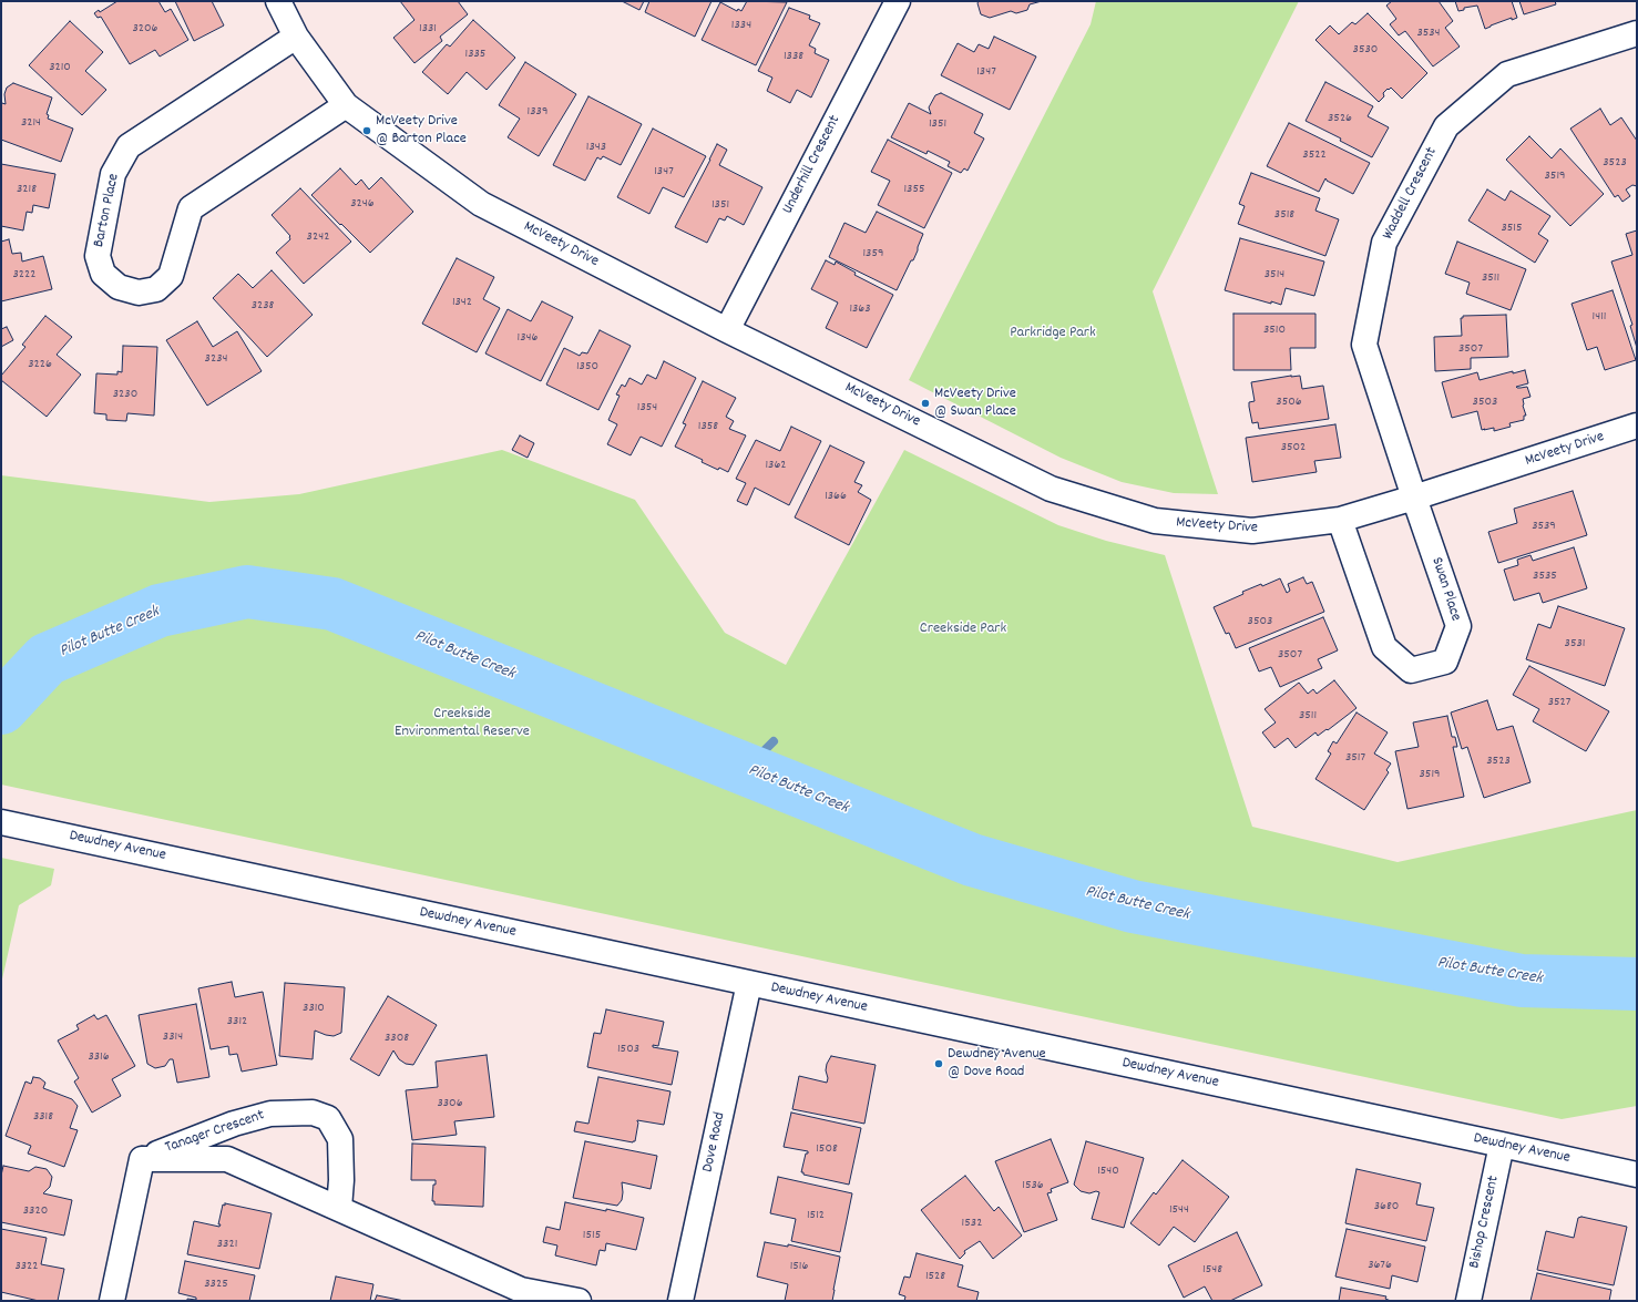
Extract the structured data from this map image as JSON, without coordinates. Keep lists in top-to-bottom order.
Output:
{
  "streets": {
    "street": [
      "Underhill Crescent",
      "Waddell Crescent",
      "Barton Place",
      "McVeety Drive",
      "Swan Place",
      "Dewdney Avenue",
      "Tanager Crescent",
      "Dove Road",
      "Bishop Crescent"
    ]
  },
  "crossings": [
    ["Underhill Crescent", "McVeety Drive"],
    ["Waddell Crescent", "McVeety Drive"],
    ["Waddell Crescent", "Swan Place"],
    ["Barton Place", "McVeety Drive"],
    ["McVeety Drive", "Swan Place"],
    ["Dewdney Avenue", "Dove Road"],
    ["Dewdney Avenue", "Bishop Crescent"]
  ],
  "water": ["Pilot Butte Creek"],
  "parks": ["Parkridge Park", "Creekside Park", "Creekside Environmental Reserve"],
  "places": ["McVeety Drive @ Barton Place", "McVeety Drive @ Swan Place", "Dewdney Avenue @ Dove Road"],
  "house_numbers": [
    "1334",
    "3206",
    "1331",
    "3534",
    "3530",
    "1335",
    "1338",
    "3210",
    "1347",
    "1339",
    "3526",
    "3214",
    "1351",
    "1343",
    "3522",
    "3523",
    "1347",
    "3519",
    "3218",
    "1355",
    "3246",
    "1351",
    "3518",
    "3515",
    "3242",
    "1359",
    "3222",
    "3514",
    "3511",
    "1342",
    "3238",
    "1363",
    "1411",
    "3510",
    "1346",
    "3507",
    "3234",
    "3226",
    "1350",
    "3230",
    "3506",
    "3503",
    "1354",
    "1358",
    "3502",
    "1362",
    "1366",
    "3539",
    "3535",
    "3503",
    "3531",
    "3507",
    "3527",
    "3511",
    "3517",
    "3523",
    "3519",
    "3310",
    "3312",
    "3314",
    "3308",
    "1503",
    "3316",
    "3306",
    "3318",
    "1508",
    "1540",
    "1536",
    "3680",
    "1544",
    "3320",
    "1512",
    "1532",
    "1515",
    "3321",
    "3676",
    "3322",
    "1516",
    "1548",
    "1528",
    "3325"
  ]
}
